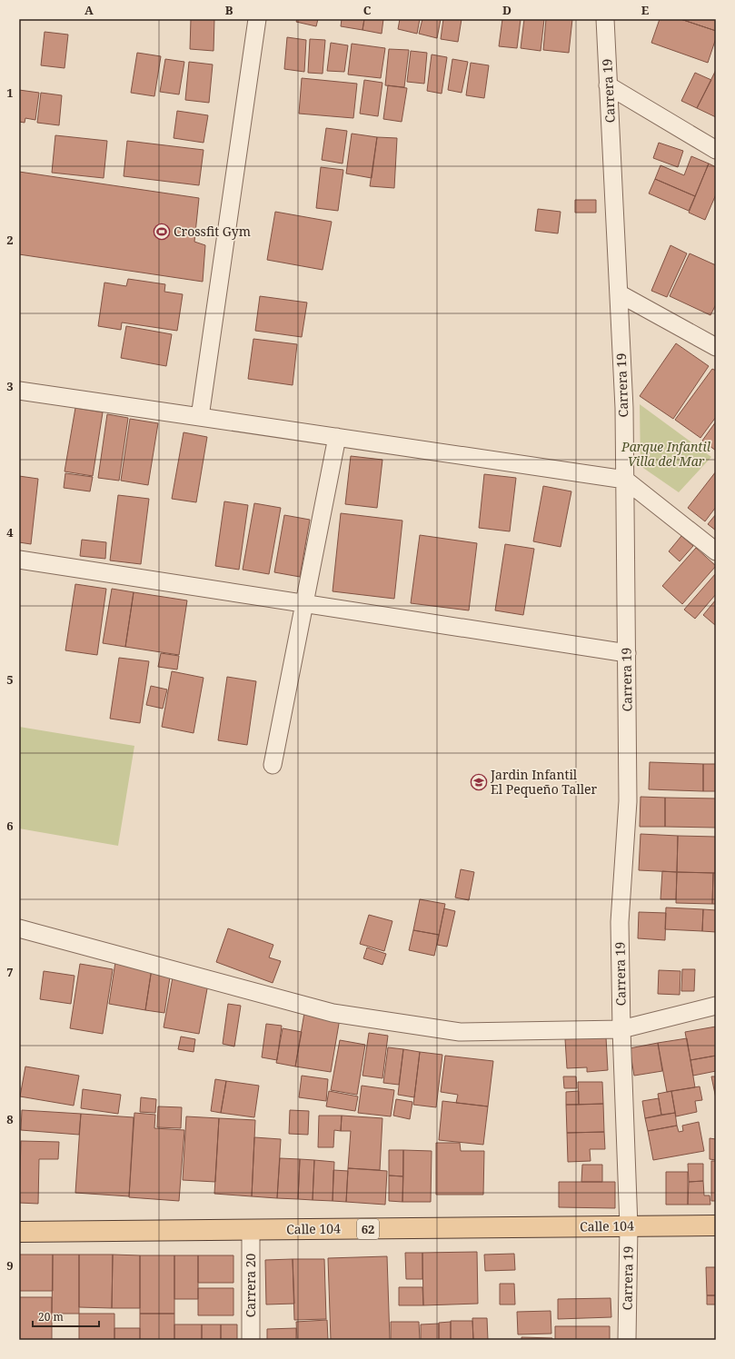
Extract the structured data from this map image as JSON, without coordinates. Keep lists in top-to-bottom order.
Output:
{
  "streets": {
    "main road": ["Calle 104", "62"],
    "street": ["Carrera 19", "Carrera 20"]
  },
  "crossings": [
    ["Carrera 19", "Calle 104"],
    ["Calle 104", "Carrera 20"]
  ],
  "parks": ["Parque Infantil Villa del Mar"],
  "places": {
    "sports": ["Crossfit Gym"],
    "school or university": ["Jardin Infantil El Pequeño Taller"]
  },
  "scale_bar": "20 m",
  "grid": {
    "columns": [
      "A",
      "B",
      "C",
      "D",
      "E"
    ],
    "rows": [
      "1",
      "2",
      "3",
      "4",
      "5",
      "6",
      "7",
      "8",
      "9"
    ]
  }
}
